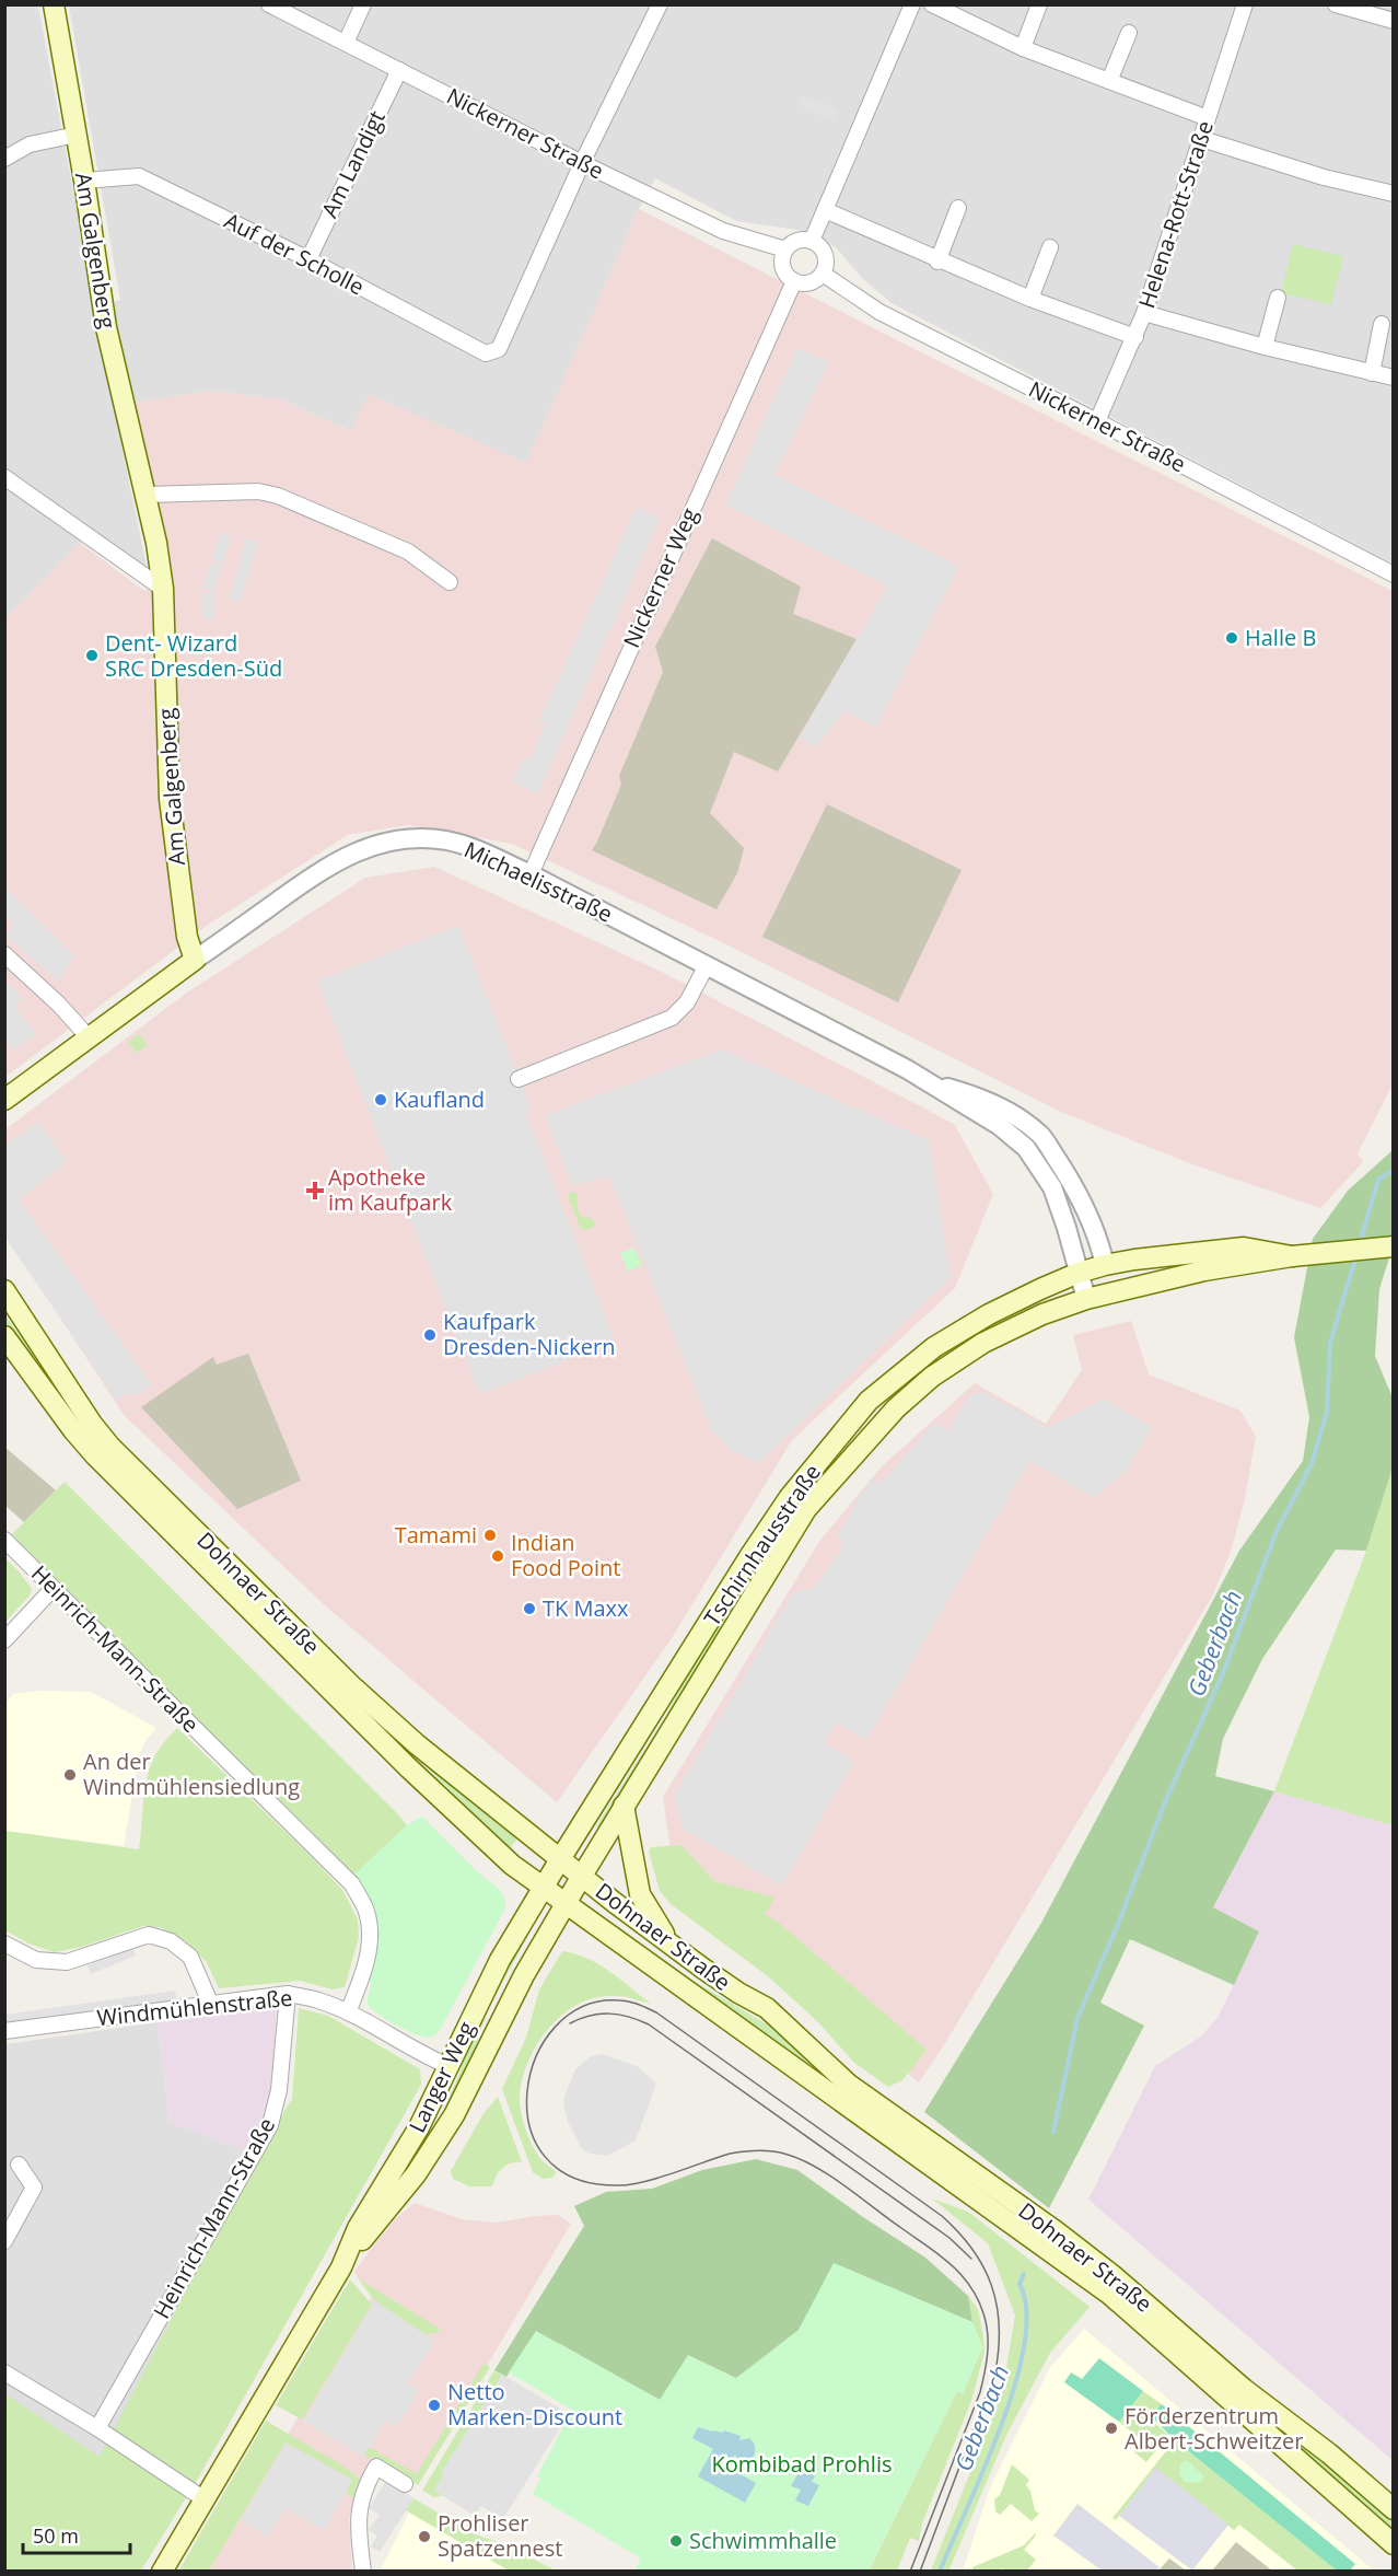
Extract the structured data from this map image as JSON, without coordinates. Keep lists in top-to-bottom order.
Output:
{
  "streets": {
    "main road": [
      "Am Galgenberg",
      "Michaelisstraße",
      "Tschirnhausstraße",
      "Dohnaer Straße",
      "Langer Weg"
    ],
    "street": [
      "Nickerner Straße",
      "Am Landigt",
      "Helena-Rott-Straße",
      "Auf der Scholle",
      "Nickerner Weg",
      "Heinrich-Mann-Straße",
      "Windmühlenstraße"
    ]
  },
  "crossings": [
    ["Nickerner Straße", "Am Landigt"],
    ["Nickerner Straße", "Helena-Rott-Straße"],
    ["Nickerner Straße", "Auf der Scholle"],
    ["Nickerner Straße", "Nickerner Weg"],
    ["Am Landigt", "Auf der Scholle"],
    ["Am Galgenberg", "Auf der Scholle"],
    ["Am Galgenberg", "Michaelisstraße"],
    ["Nickerner Weg", "Michaelisstraße"],
    ["Michaelisstraße", "Tschirnhausstraße"],
    ["Tschirnhausstraße", "Dohnaer Straße"],
    ["Tschirnhausstraße", "Langer Weg"],
    ["Dohnaer Straße", "Langer Weg"],
    ["Heinrich-Mann-Straße", "Windmühlenstraße"],
    ["Windmühlenstraße", "Langer Weg"]
  ],
  "water": ["Geberbach"],
  "parks": ["Kombibad Prohlis"],
  "places": {
    "other": [
      "Halle B",
      "Dent- Wizard SRC Dresden-Süd",
      "Kaufland",
      "Kaufpark Dresden-Nickern",
      "Tamami",
      "Indian Food Point",
      "TK Maxx",
      "An der Windmühlensiedlung",
      "Netto Marken-Discount",
      "Förderzentrum Albert-Schweitzer",
      "Prohliser Spatzennest",
      "Schwimmhalle"
    ],
    "health": ["Apotheke im Kaufpark"]
  },
  "scale_bar": "50 m"
}
